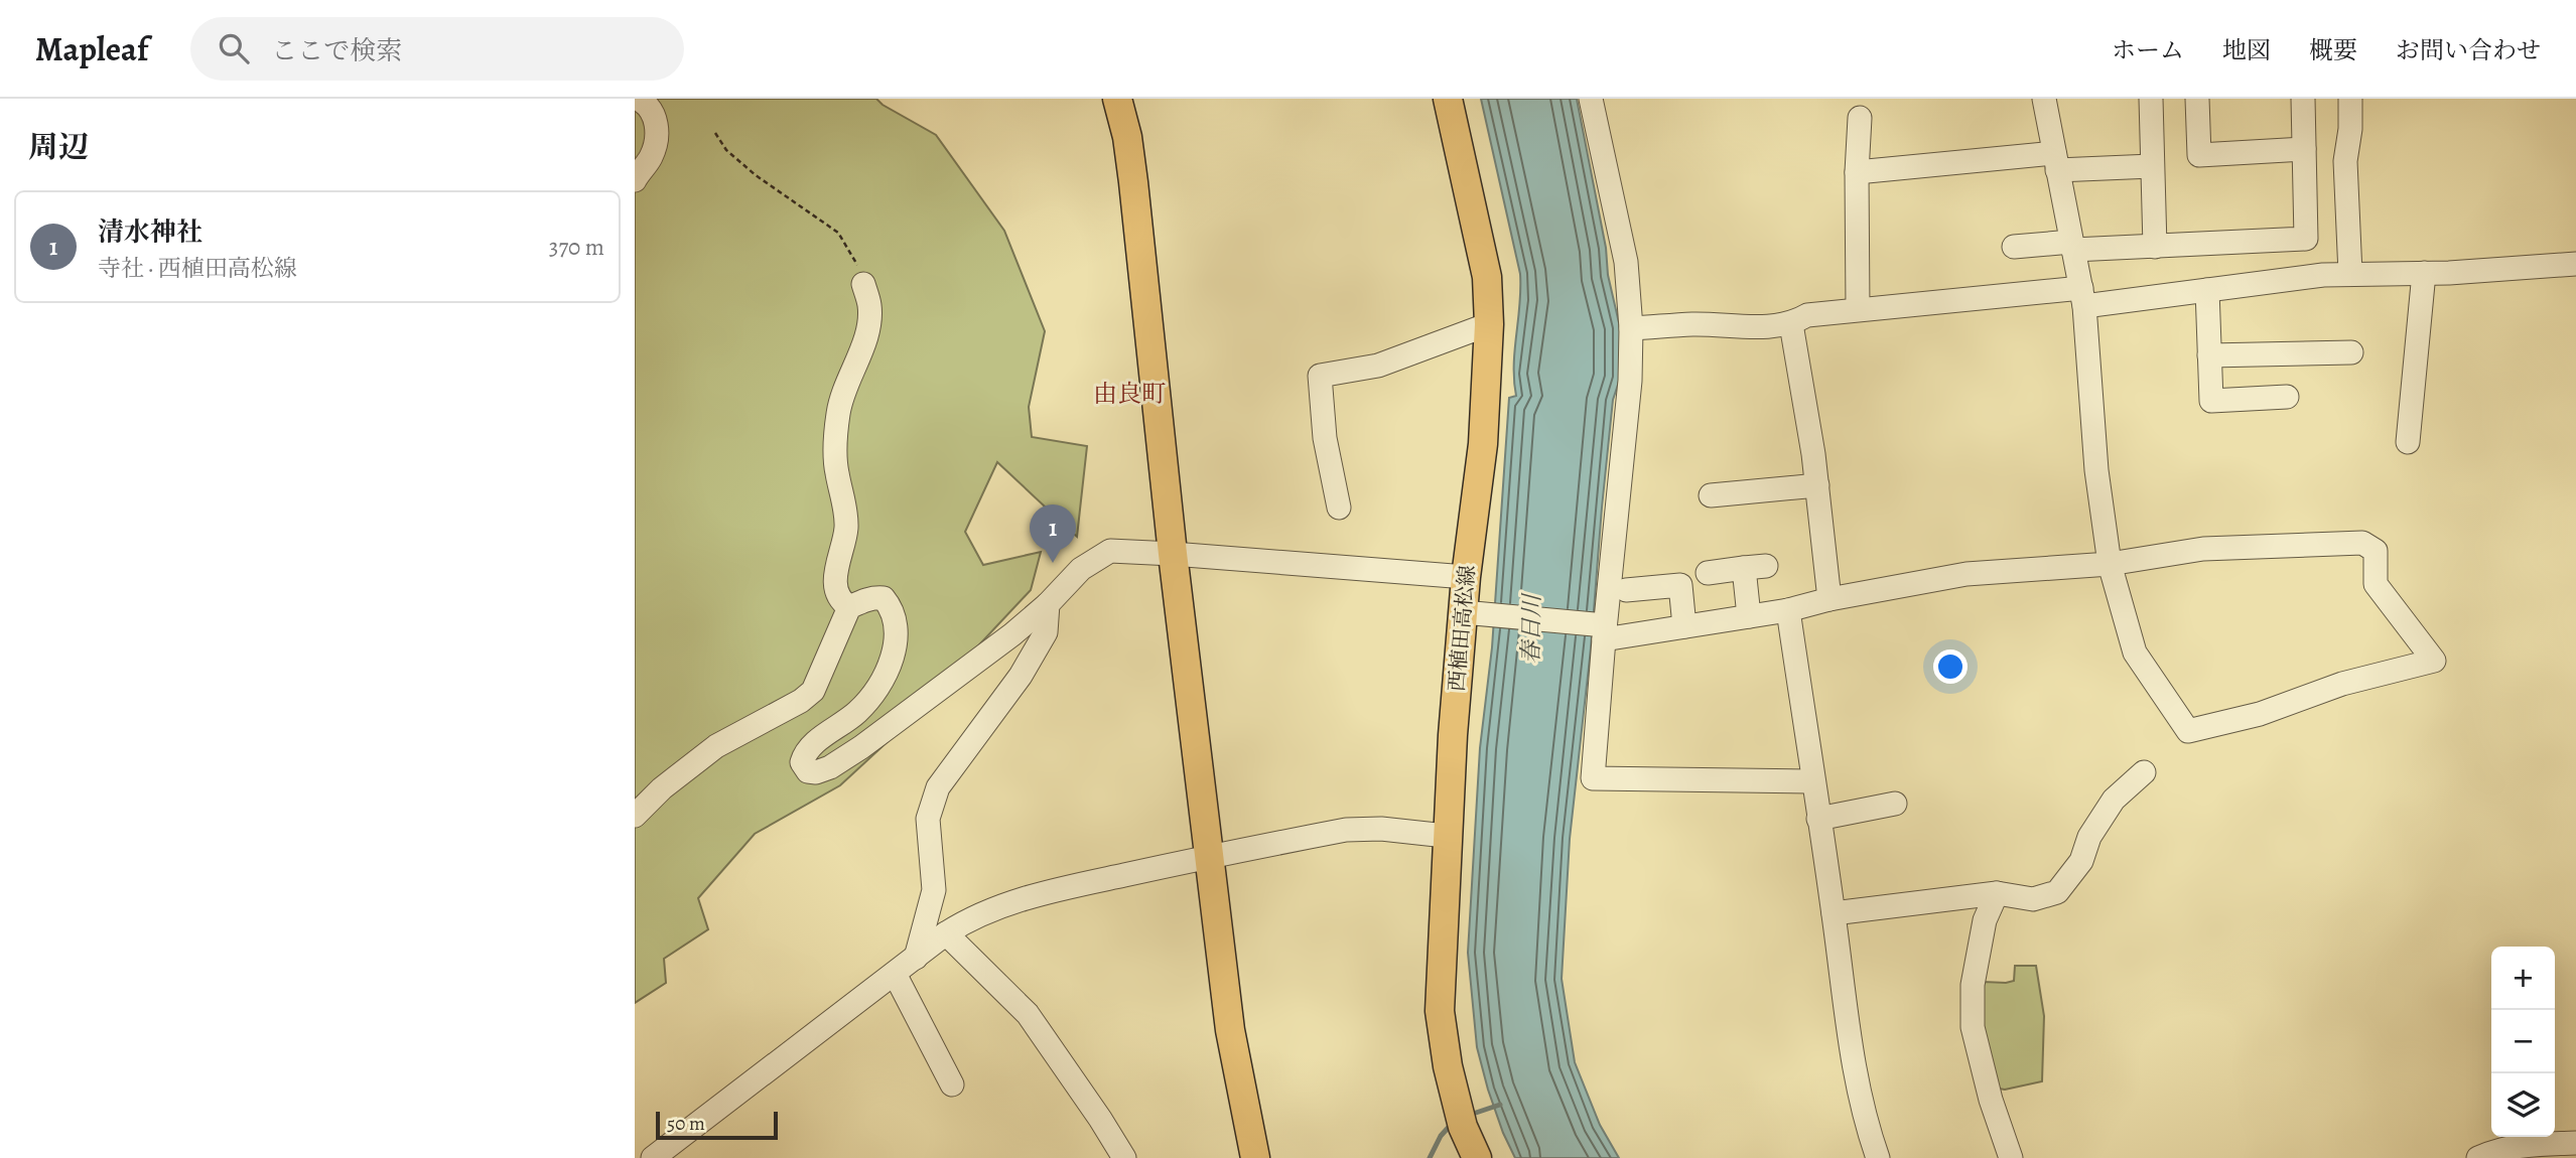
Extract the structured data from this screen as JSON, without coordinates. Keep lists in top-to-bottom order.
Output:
{
  "streets": {
    "main road": ["西植田高松線"]
  },
  "districts": ["由良町"],
  "water": ["春日川"],
  "scale_bar": "50 m",
  "page": {
    "header": "Mapleaf",
    "search": "ここで検索",
    "nav": [
      "ホーム",
      "地図",
      "概要",
      "お問い合わせ"
    ],
    "heading": "周辺",
    "list": [
      {
        "mark": "1",
        "name": "清水神社",
        "note": "寺社 · 西植田高松線",
        "value": "370 m"
      }
    ],
    "pins": "1",
    "map_buttons": ["+", "−"],
    "scale": "50 m"
  }
}
